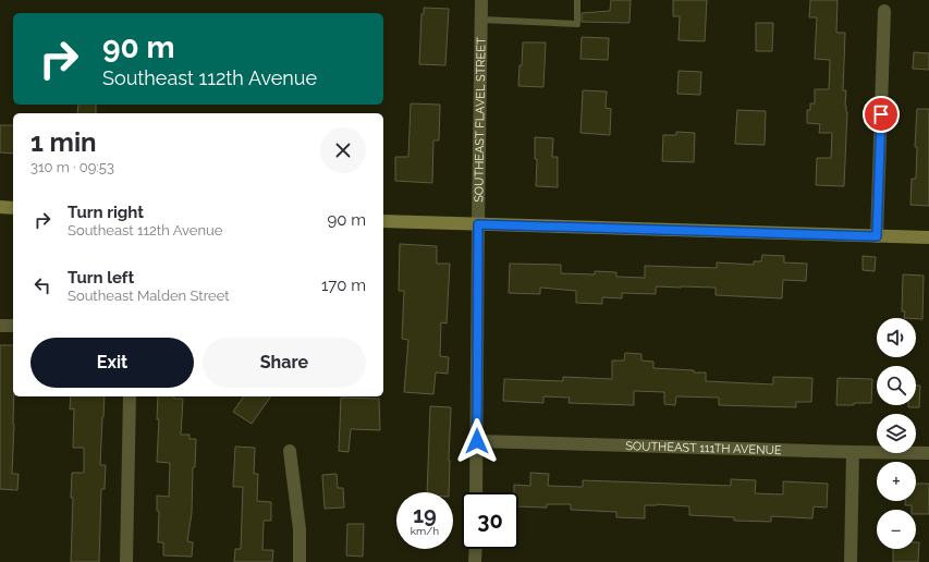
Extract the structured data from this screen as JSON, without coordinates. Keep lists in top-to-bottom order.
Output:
{
  "streets": {
    "street": ["SOUTHEAST FLAVEL STREET", "SOUTHEAST 111TH AVENUE"]
  },
  "crossings": [
    ["SOUTHEAST FLAVEL STREET", "SOUTHEAST 111TH AVENUE"]
  ],
  "page": {
    "turn": ["90 m", "Southeast 112th Avenue"],
    "heading": ["1 min", "310 m · 09:53"],
    "list": [
      {
        "name": "Turn right",
        "note": "Southeast 112th Avenue",
        "value": "90 m"
      },
      {
        "name": "Turn left",
        "note": "Southeast Malden Street",
        "value": "170 m"
      }
    ],
    "map_buttons": ["+", "−"],
    "buttons": ["Exit", "Share"],
    "speed": "19 km/h",
    "limit": "30"
  }
}
